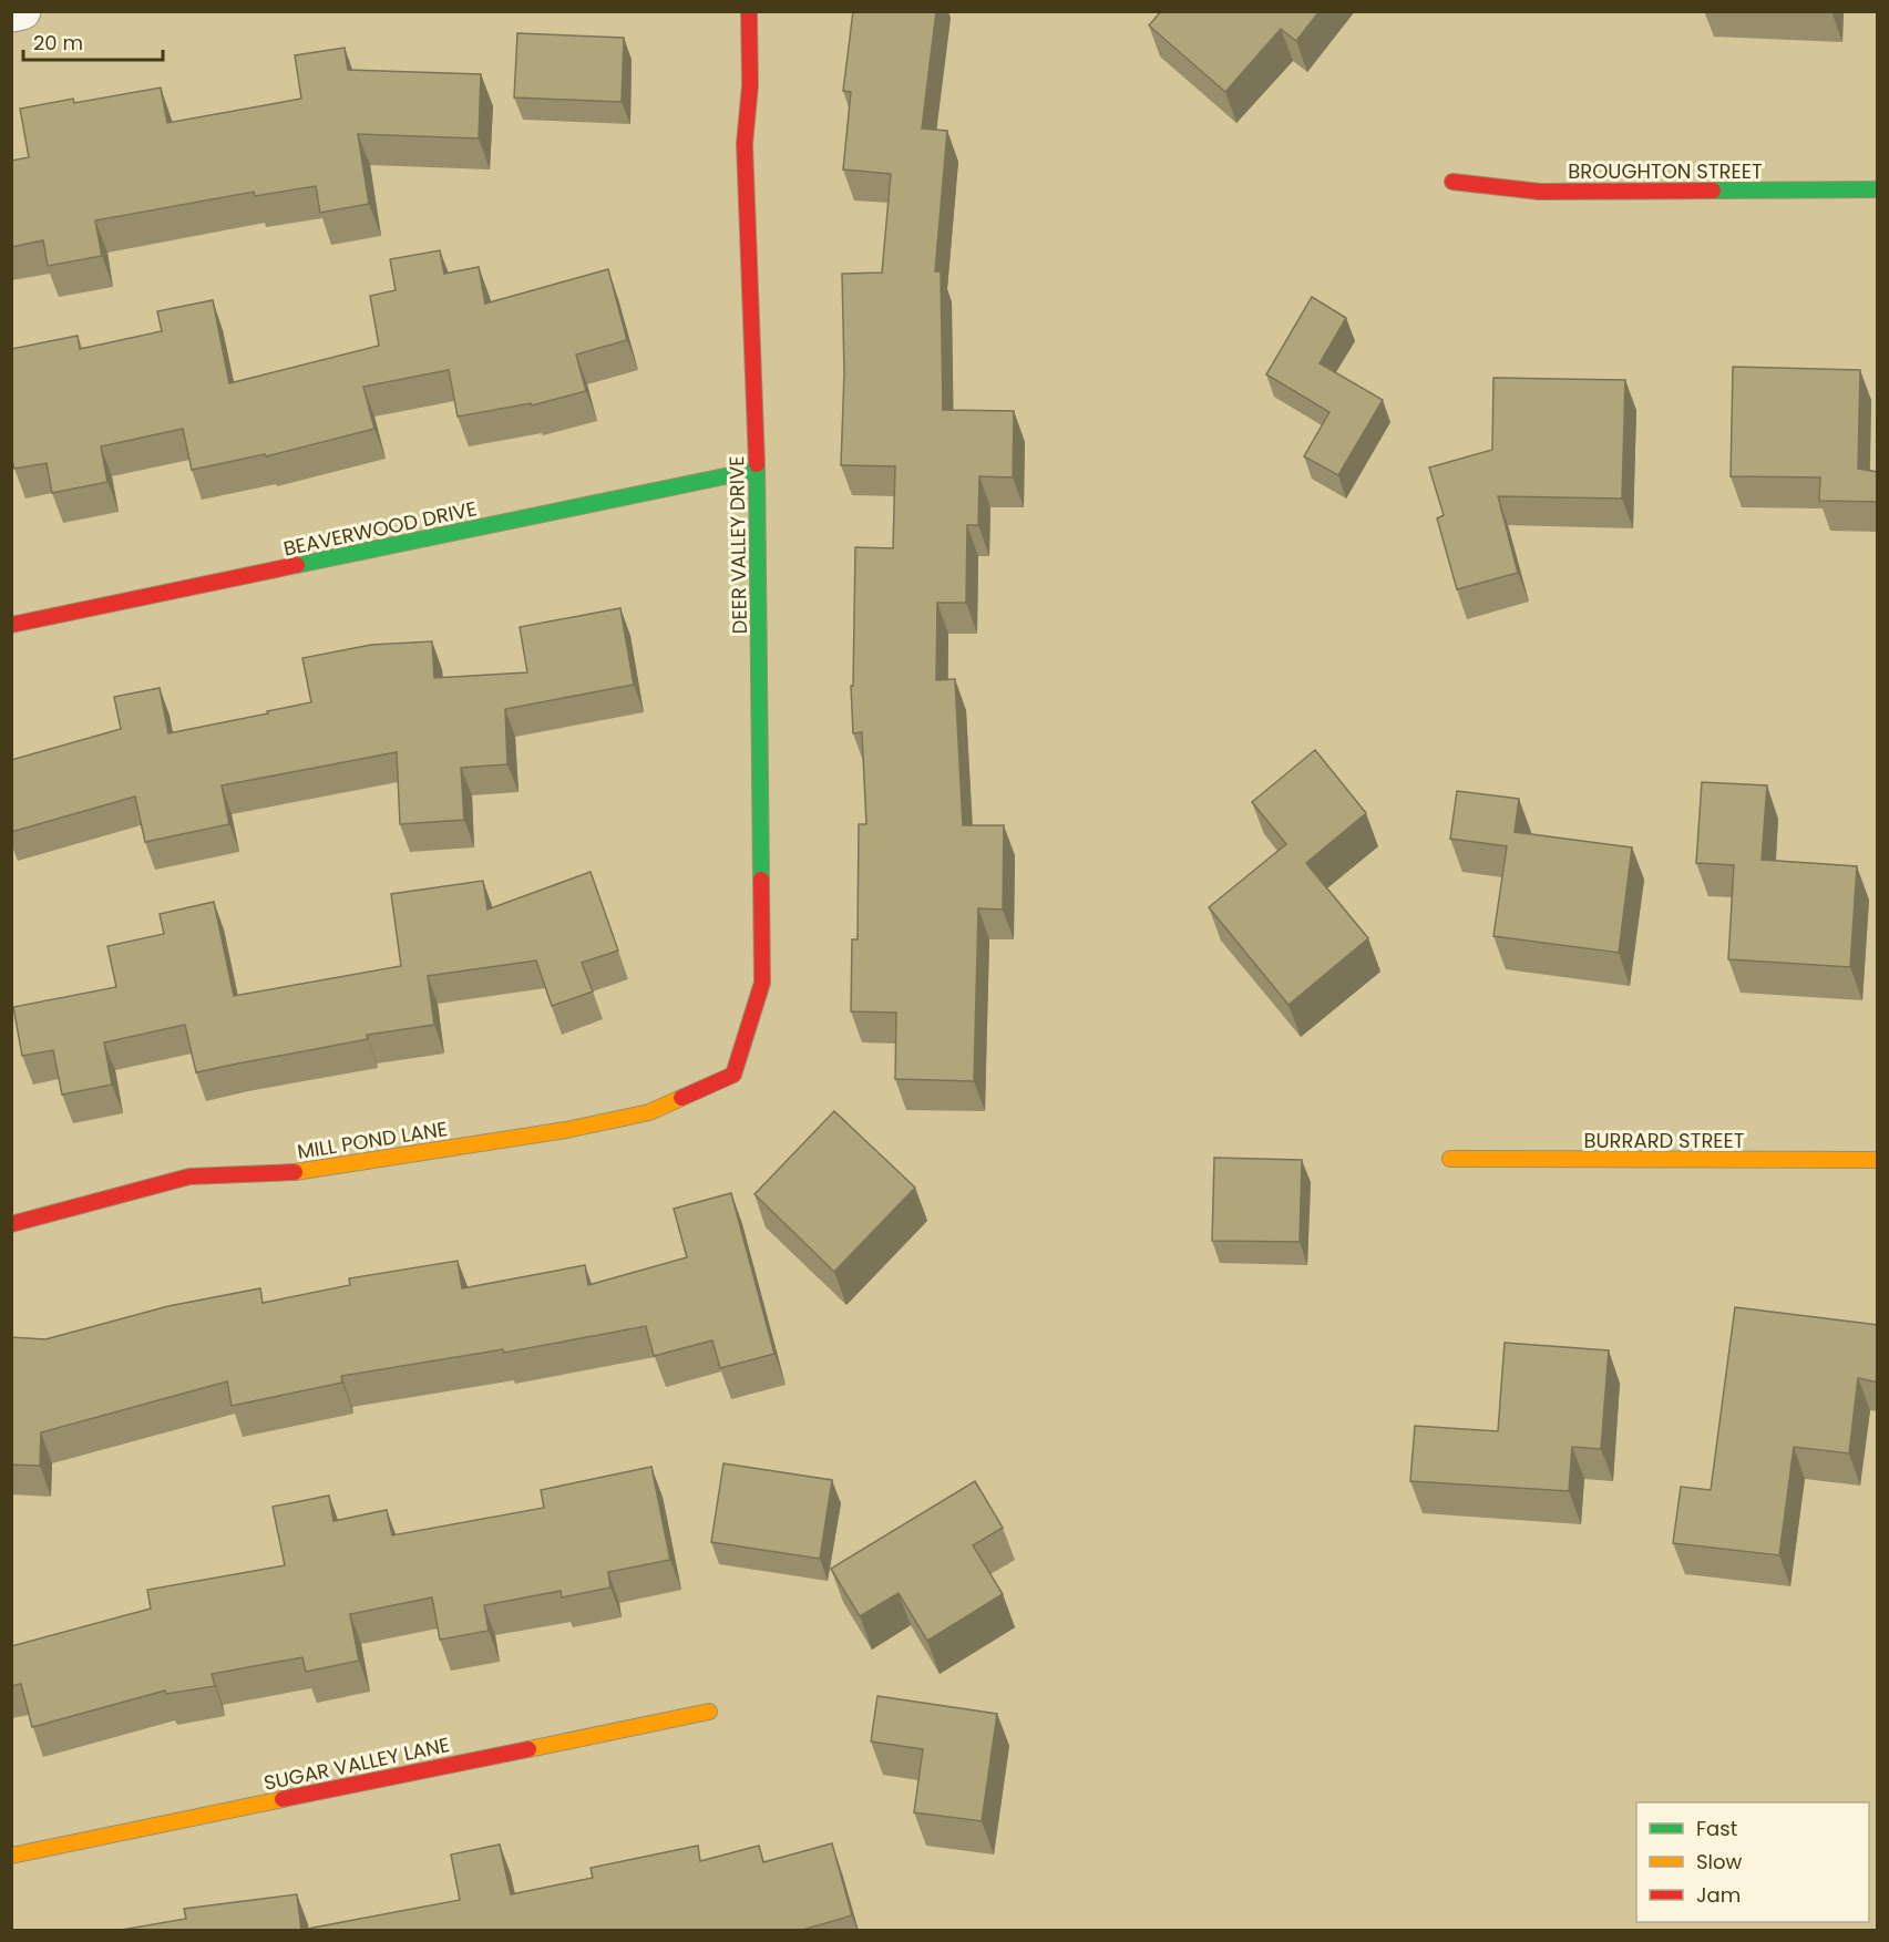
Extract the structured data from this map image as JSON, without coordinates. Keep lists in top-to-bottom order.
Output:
{
  "streets": {
    "street": [
      "BROUGHTON STREET",
      "BEAVERWOOD DRIVE",
      "DEER VALLEY DRIVE",
      "MILL POND LANE",
      "BURRARD STREET",
      "SUGAR VALLEY LANE"
    ]
  },
  "crossings": [
    ["BEAVERWOOD DRIVE", "DEER VALLEY DRIVE"],
    ["DEER VALLEY DRIVE", "MILL POND LANE"]
  ],
  "legend": ["Fast", "Slow", "Jam"],
  "scale_bar": "20 m"
}
